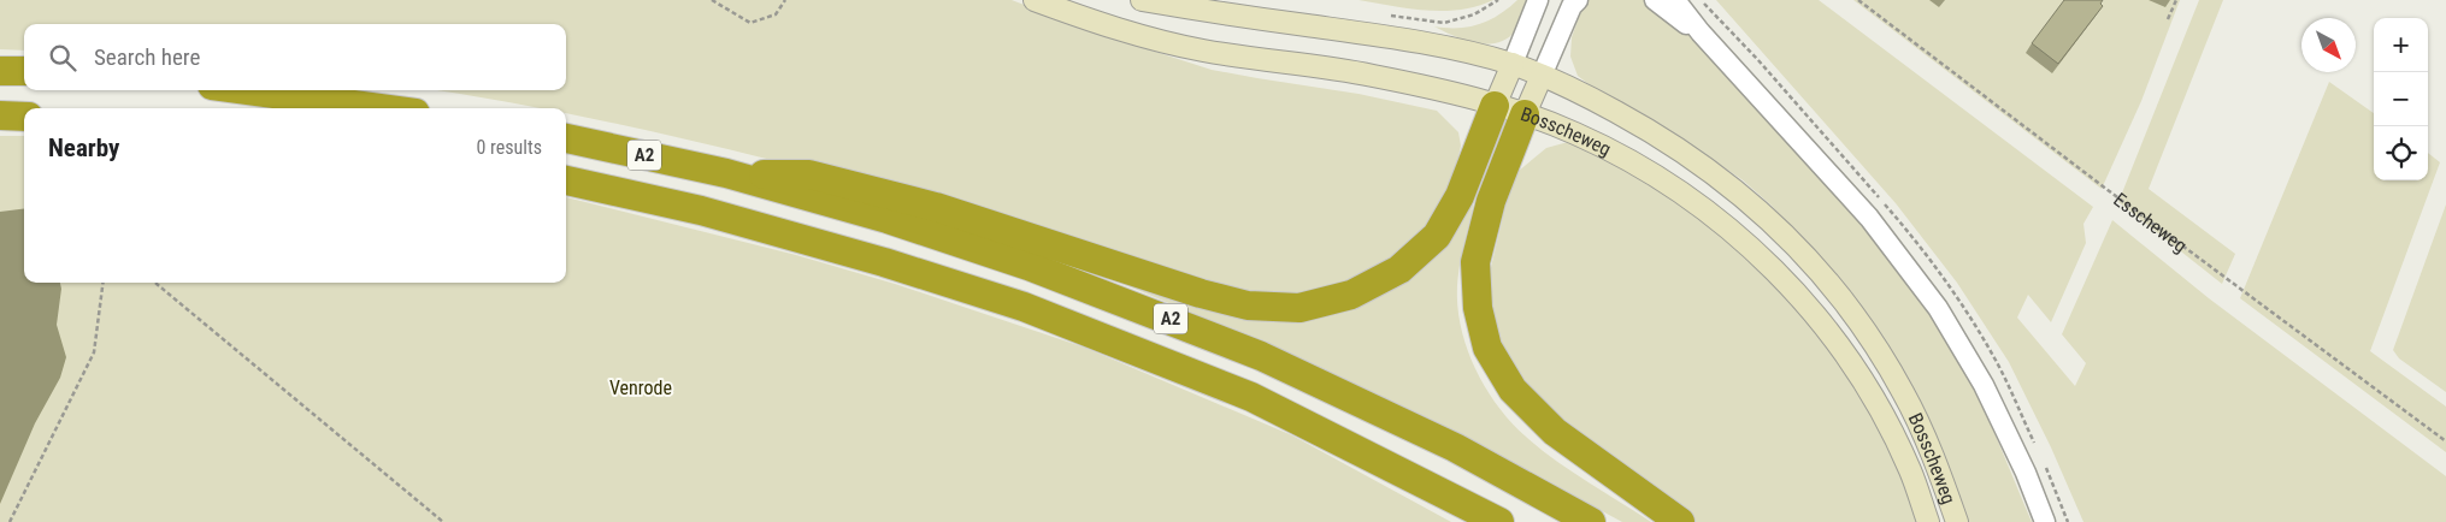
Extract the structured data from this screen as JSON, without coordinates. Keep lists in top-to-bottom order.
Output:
{
  "streets": {
    "highway": ["A2"],
    "main road": ["Bosscheweg"],
    "path": ["Esscheweg"]
  },
  "crossings": [
    ["Bosscheweg", "A2"]
  ],
  "parks": ["Venrode"],
  "north": "bottom right",
  "page": {
    "map_buttons": ["+", "−"],
    "search": "Search here",
    "heading": ["Nearby", "0 results"]
  }
}
